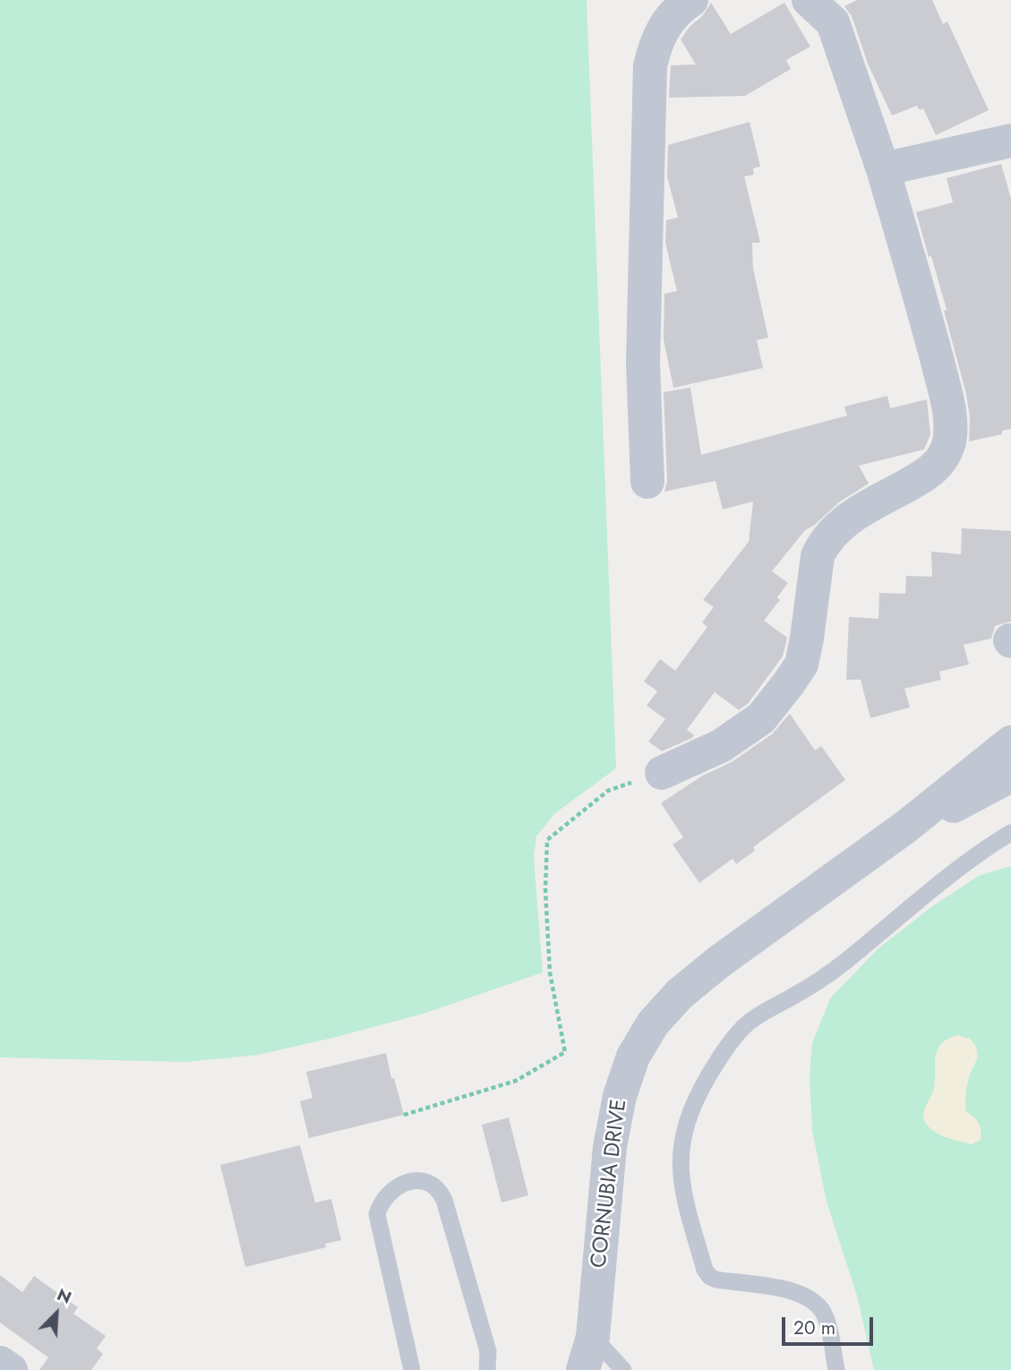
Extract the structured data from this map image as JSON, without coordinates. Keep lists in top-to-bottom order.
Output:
{
  "streets": {
    "street": ["CORNUBIA DRIVE"]
  },
  "scale_bar": "20 m",
  "north": "top right"
}
